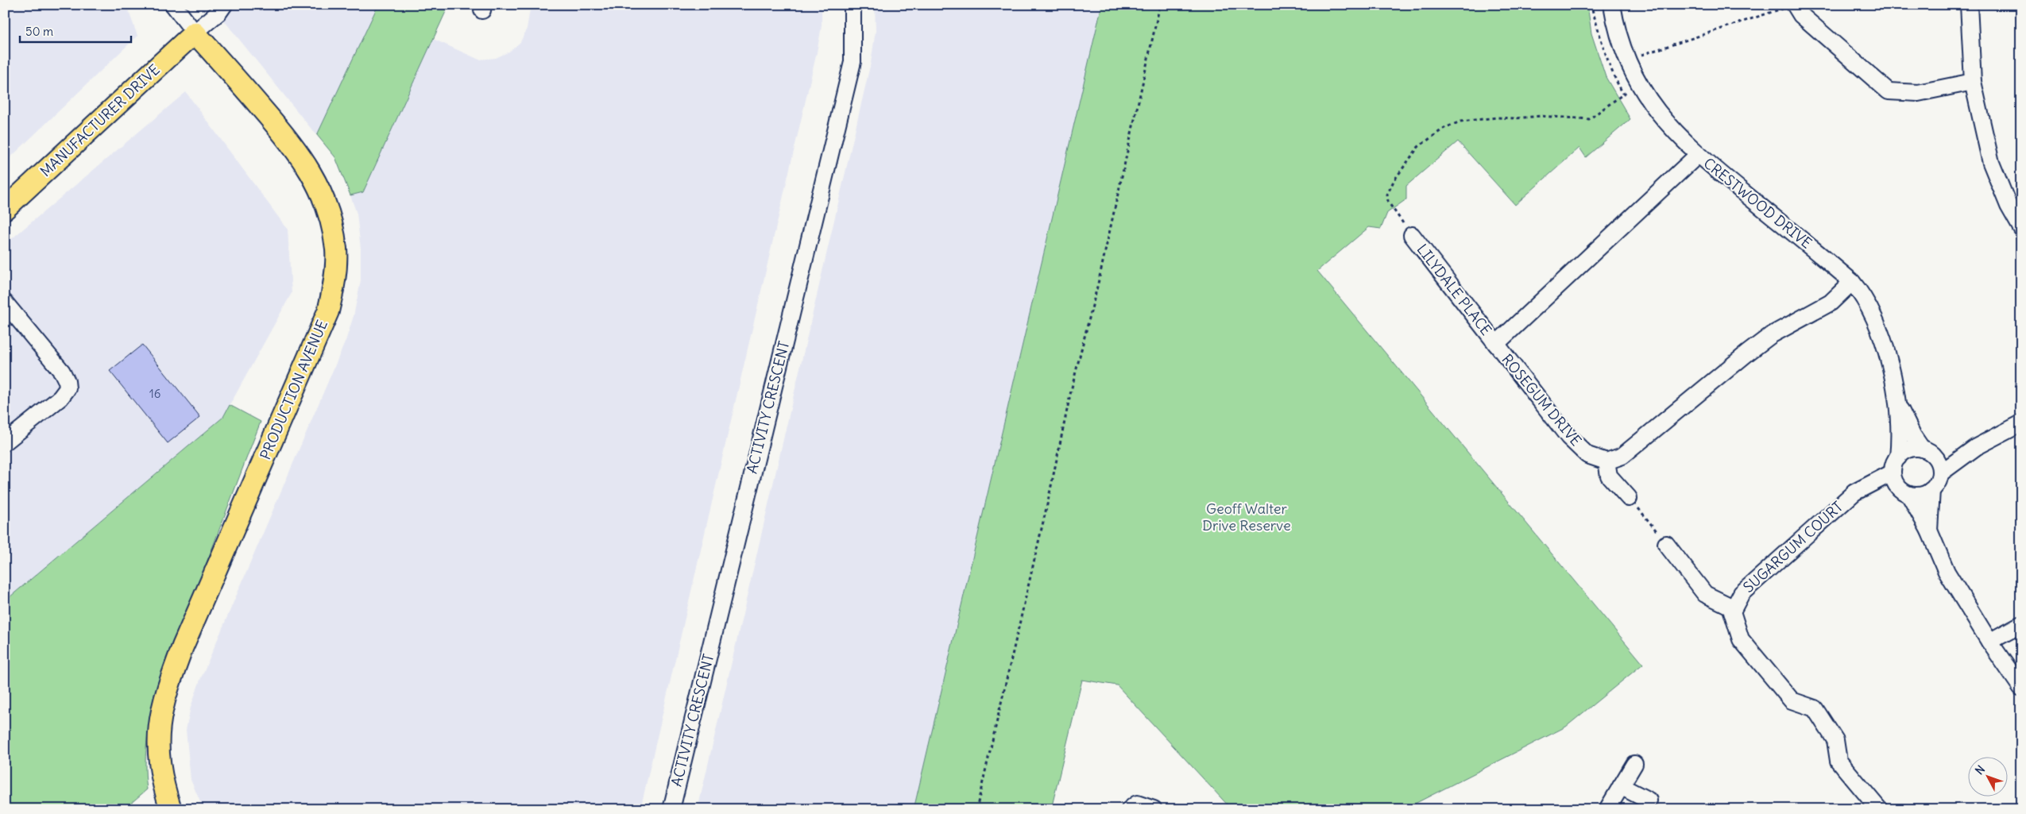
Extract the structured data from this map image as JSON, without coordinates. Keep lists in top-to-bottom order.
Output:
{
  "streets": {
    "main road": ["MANUFACTURER DRIVE", "PRODUCTION AVENUE"],
    "street": [
      "CRESTWOOD DRIVE",
      "LILYDALE PLACE",
      "ROSEGUM DRIVE",
      "ACTIVITY CRESCENT",
      "SUGARGUM COURT"
    ]
  },
  "crossings": [
    ["MANUFACTURER DRIVE", "PRODUCTION AVENUE"],
    ["CRESTWOOD DRIVE", "ROSEGUM DRIVE"],
    ["CRESTWOOD DRIVE", "SUGARGUM COURT"],
    ["LILYDALE PLACE", "ROSEGUM DRIVE"]
  ],
  "parks": ["Geoff Walter Drive Reserve"],
  "house_numbers": ["16"],
  "scale_bar": "50 m",
  "north": "top left"
}
